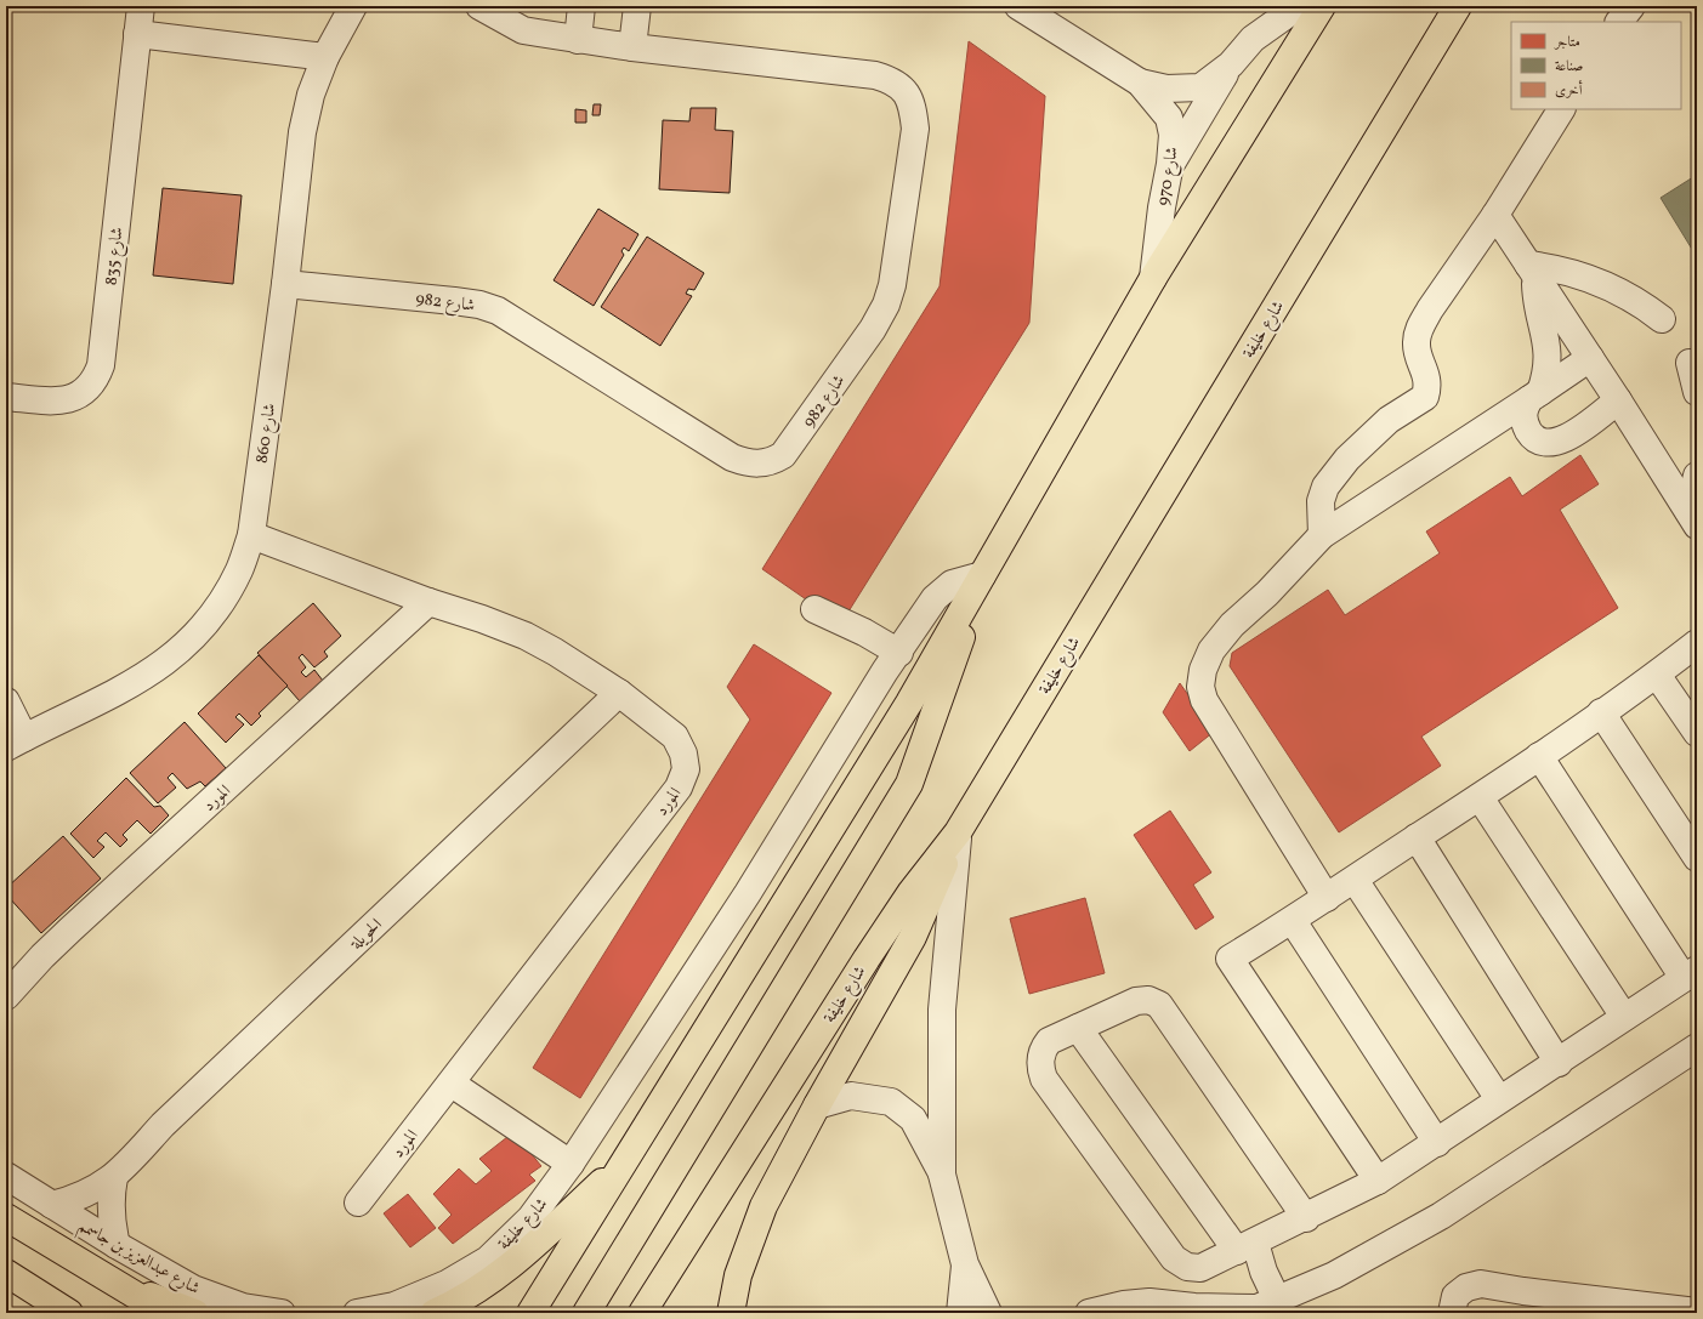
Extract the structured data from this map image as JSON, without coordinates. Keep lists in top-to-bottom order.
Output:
{
  "streets": {
    "main road": ["شارع خليفة", "شارع عبدالعزيز بن جاسمم"],
    "street": [
      "شارع 970",
      "شارع 835",
      "شارع 982",
      "شارع 860",
      "المورد",
      "الحويلة"
    ]
  },
  "crossings": [
    ["شارع 982", "شارع 860"],
    ["شارع 860", "المورد"],
    ["المورد", "الحويلة"],
    ["الحويلة", "شارع عبدالعزيز بن جاسمم"]
  ],
  "legend": ["متاجر", "صناعة", "أخرى"]
}
